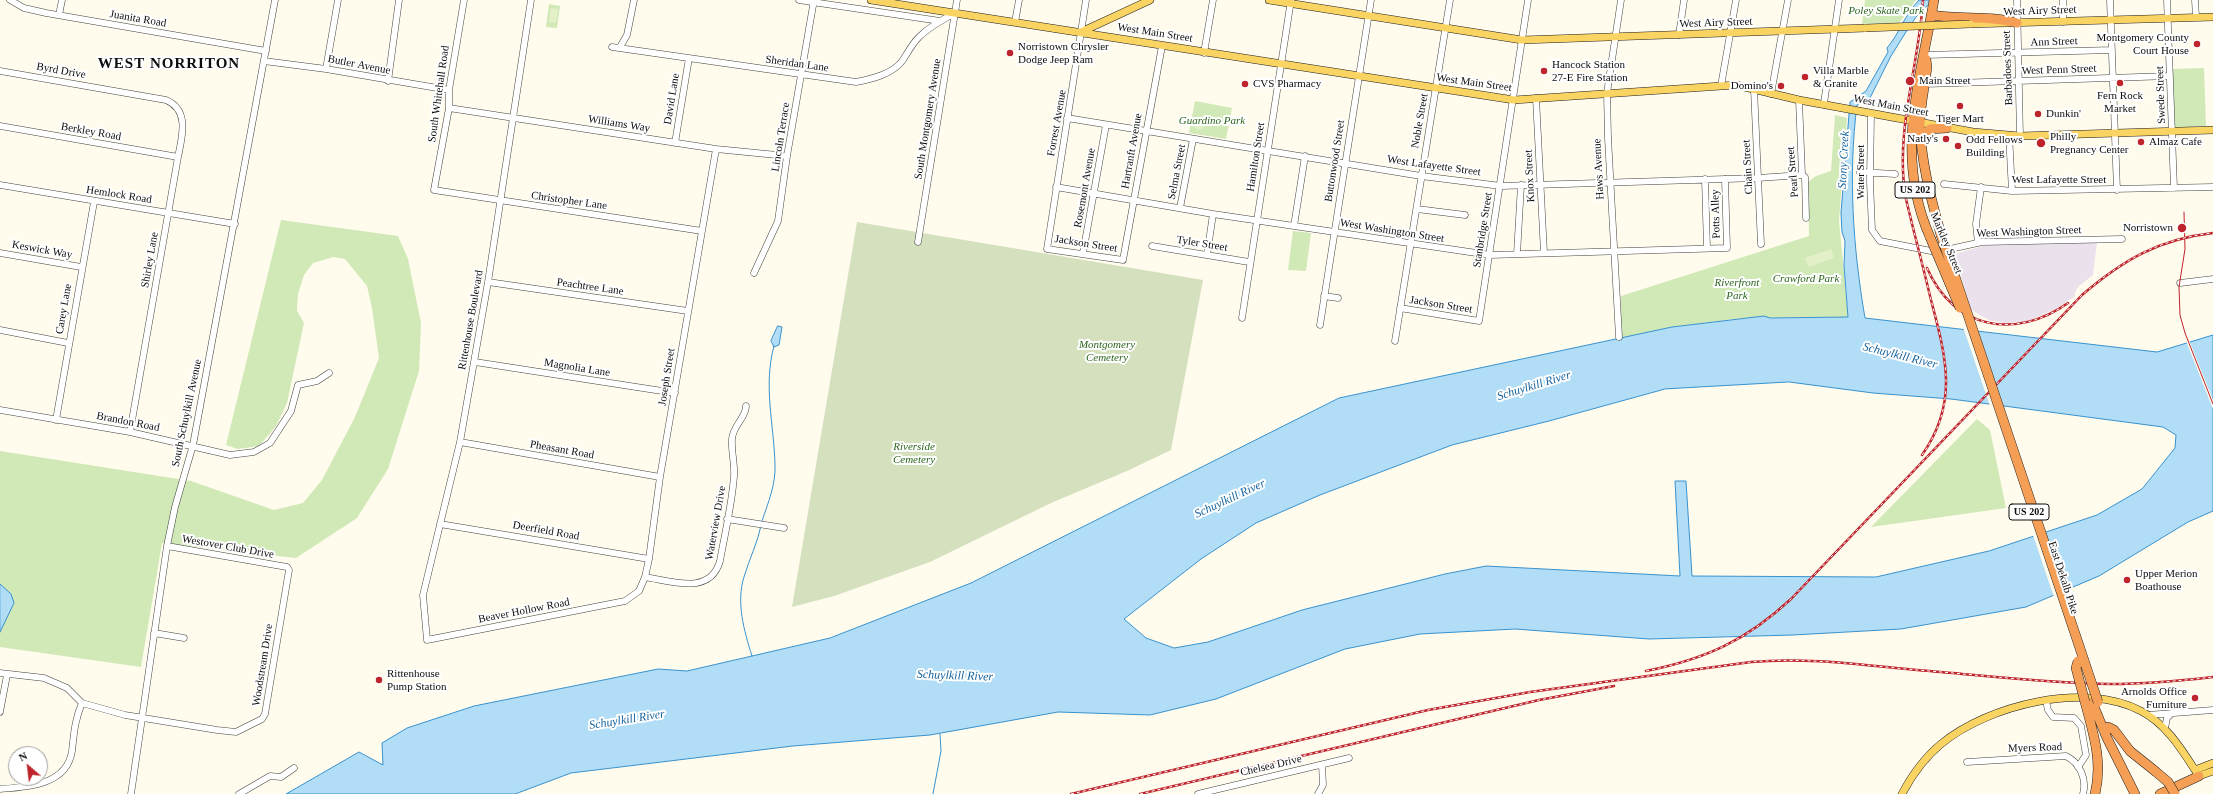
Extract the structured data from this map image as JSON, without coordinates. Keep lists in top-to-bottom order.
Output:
{
  "streets": {
    "highway": ["US 202", "Markley Street", "East Dekalb Pike"],
    "main road": ["West Airy Street", "West Main Street"],
    "street": [
      "Juanita Road",
      "Ann Street",
      "Sheridan Lane",
      "Butler Avenue",
      "Barbadoes Street",
      "West Penn Street",
      "Byrd Drive",
      "South Whitehall Road",
      "Swede Street",
      "David Lane",
      "South Montgomery Avenue",
      "Noble Street",
      "Forrest Avenue",
      "Williams Way",
      "Berkley Road",
      "Lincoln Terrace",
      "Hartranft Avenue",
      "Hamilton Street",
      "Buttonwood Street",
      "West Lafayette Street",
      "Chain Street",
      "Haws Avenue",
      "Selma Street",
      "Pearl Street",
      "Water Street",
      "Knox Street",
      "Rosemont Avenue",
      "Hemlock Road",
      "Christopher Lane",
      "Potts Alley",
      "Stanbridge Street",
      "West Washington Street",
      "Jackson Street",
      "Tyler Street",
      "Keswick Way",
      "Shirley Lane",
      "Peachtree Lane",
      "Carey Lane",
      "Rittenhouse Boulevard",
      "Magnolia Lane",
      "Joseph Street",
      "South Schuylkill Avenue",
      "Brandon Road",
      "Pheasant Road",
      "Waterview Drive",
      "Deerfield Road",
      "Westover Club Drive",
      "Beaver Hollow Road",
      "Woodstream Drive",
      "Myers Road",
      "Chelsea Drive"
    ]
  },
  "crossings": [
    ["West Airy Street", "Barbadoes Street"],
    ["West Airy Street", "Swede Street"],
    ["West Airy Street", "Noble Street"],
    ["West Airy Street", "Hamilton Street"],
    ["West Airy Street", "Buttonwood Street"],
    ["West Airy Street", "Haws Avenue"],
    ["West Airy Street", "Stanbridge Street"],
    ["Juanita Road", "South Schuylkill Avenue"],
    ["West Main Street", "Sheridan Lane"],
    ["West Main Street", "Barbadoes Street"],
    ["West Main Street", "Swede Street"],
    ["West Main Street", "South Montgomery Avenue"],
    ["West Main Street", "Noble Street"],
    ["West Main Street", "Forrest Avenue"],
    ["West Main Street", "Hartranft Avenue"],
    ["West Main Street", "Hamilton Street"],
    ["West Main Street", "Buttonwood Street"],
    ["West Main Street", "Chain Street"],
    ["West Main Street", "Haws Avenue"],
    ["West Main Street", "Pearl Street"],
    ["West Main Street", "Water Street"],
    ["West Main Street", "Knox Street"],
    ["West Main Street", "Stanbridge Street"],
    ["West Main Street", "Markley Street"],
    ["Ann Street", "Barbadoes Street"],
    ["Ann Street", "Markley Street"],
    ["Sheridan Lane", "David Lane"],
    ["Sheridan Lane", "South Montgomery Avenue"],
    ["Sheridan Lane", "Lincoln Terrace"],
    ["Butler Avenue", "South Whitehall Road"],
    ["Butler Avenue", "South Schuylkill Avenue"],
    ["Barbadoes Street", "West Penn Street"],
    ["West Penn Street", "Swede Street"],
    ["West Penn Street", "Markley Street"],
    ["Byrd Drive", "Shirley Lane"],
    ["South Whitehall Road", "Williams Way"],
    ["South Whitehall Road", "Christopher Lane"],
    ["Swede Street", "West Lafayette Street"],
    ["David Lane", "Williams Way"],
    ["Noble Street", "West Lafayette Street"],
    ["Noble Street", "West Washington Street"],
    ["Noble Street", "Jackson Street"],
    ["Forrest Avenue", "West Lafayette Street"],
    ["Forrest Avenue", "West Washington Street"],
    ["Forrest Avenue", "Jackson Street"],
    ["Williams Way", "Lincoln Terrace"],
    ["Williams Way", "Rittenhouse Boulevard"],
    ["Williams Way", "Joseph Street"],
    ["Berkley Road", "Shirley Lane"],
    ["Hartranft Avenue", "West Lafayette Street"],
    ["Hartranft Avenue", "West Washington Street"],
    ["Hartranft Avenue", "Jackson Street"],
    ["Hamilton Street", "West Lafayette Street"],
    ["Hamilton Street", "West Washington Street"],
    ["Hamilton Street", "Tyler Street"],
    ["Buttonwood Street", "West Lafayette Street"],
    ["Buttonwood Street", "West Washington Street"],
    ["West Lafayette Street", "Chain Street"],
    ["West Lafayette Street", "Haws Avenue"],
    ["West Lafayette Street", "Selma Street"],
    ["West Lafayette Street", "Pearl Street"],
    ["West Lafayette Street", "Knox Street"],
    ["West Lafayette Street", "Rosemont Avenue"],
    ["West Lafayette Street", "Potts Alley"],
    ["West Lafayette Street", "Stanbridge Street"],
    ["Haws Avenue", "West Washington Street"],
    ["Selma Street", "West Washington Street"],
    ["Water Street", "West Washington Street"],
    ["Knox Street", "West Washington Street"],
    ["Rosemont Avenue", "West Washington Street"],
    ["Rosemont Avenue", "Jackson Street"],
    ["Hemlock Road", "Shirley Lane"],
    ["Hemlock Road", "Carey Lane"],
    ["Hemlock Road", "South Schuylkill Avenue"],
    ["Christopher Lane", "Rittenhouse Boulevard"],
    ["Christopher Lane", "Joseph Street"],
    ["Potts Alley", "West Washington Street"],
    ["Stanbridge Street", "West Washington Street"],
    ["Stanbridge Street", "Jackson Street"],
    ["Markley Street", "East Dekalb Pike"],
    ["Keswick Way", "Carey Lane"],
    ["Shirley Lane", "Brandon Road"],
    ["Peachtree Lane", "Rittenhouse Boulevard"],
    ["Peachtree Lane", "Joseph Street"],
    ["Carey Lane", "Brandon Road"],
    ["Rittenhouse Boulevard", "Magnolia Lane"],
    ["Rittenhouse Boulevard", "Pheasant Road"],
    ["Rittenhouse Boulevard", "Deerfield Road"],
    ["Rittenhouse Boulevard", "Beaver Hollow Road"],
    ["Magnolia Lane", "Joseph Street"],
    ["Joseph Street", "Pheasant Road"],
    ["Joseph Street", "Waterview Drive"],
    ["Joseph Street", "Deerfield Road"],
    ["Joseph Street", "Beaver Hollow Road"],
    ["South Schuylkill Avenue", "Brandon Road"],
    ["South Schuylkill Avenue", "Westover Club Drive"],
    ["South Schuylkill Avenue", "Woodstream Drive"],
    ["Westover Club Drive", "Woodstream Drive"]
  ],
  "districts": ["WEST NORRITON"],
  "water": ["Stony Creek", "Schuylkill River"],
  "parks": [
    "Poley Skate Park",
    "Guardino Park",
    "Crawford Park",
    "Riverfront Park",
    "Montgomery Cemetery",
    "Riverside Cemetery"
  ],
  "places": [
    "Montgomery County Court House",
    "Norristown Chrysler Dodge Jeep Ram",
    "Hancock Station 27-E Fire Station",
    "Villa Marble & Granite",
    "Main Street",
    "Fern Rock Market",
    "CVS Pharmacy",
    "Domino's",
    "Tiger Mart",
    "Dunkin'",
    "Natly's",
    "Almaz Cafe",
    "Philly Pregnancy Center",
    "Odd Fellows Building",
    "Norristown",
    "Upper Merion Boathouse",
    "Rittenhouse Pump Station",
    "Arnolds Office Furniture"
  ],
  "north": "top left"
}
